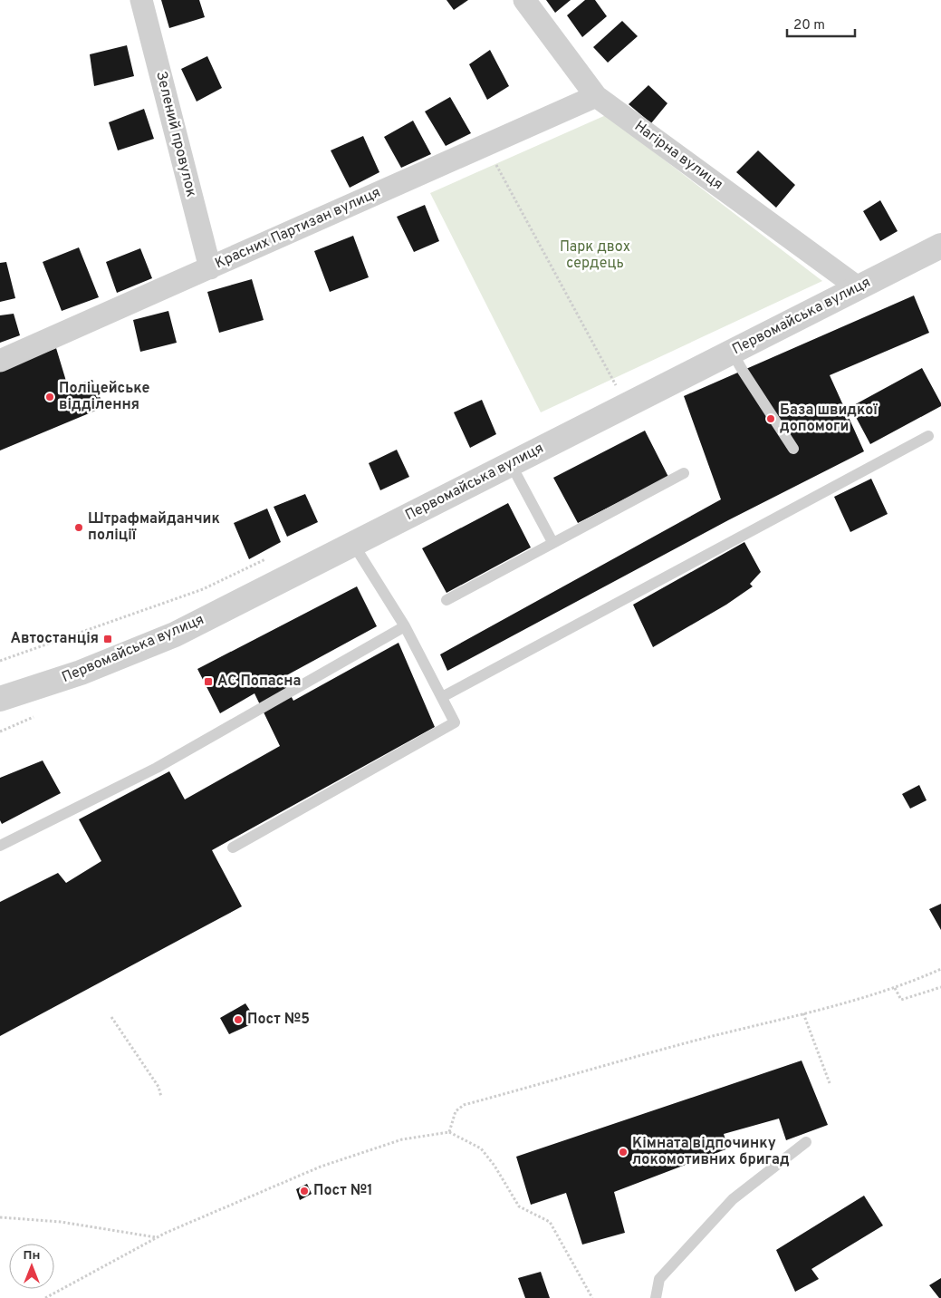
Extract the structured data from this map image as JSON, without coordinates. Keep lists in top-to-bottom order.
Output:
{
  "streets": {
    "street": [
      "Зелений провулок",
      "Нагірна вулиця",
      "Красних Партизан вулиця",
      "Первомайська вулиця"
    ]
  },
  "crossings": [
    ["Зелений провулок", "Красних Партизан вулиця"],
    ["Нагірна вулиця", "Красних Партизан вулиця"],
    ["Нагірна вулиця", "Первомайська вулиця"]
  ],
  "parks": ["Парк двох сердець"],
  "places": {
    "other": [
      "Поліцейське відділення",
      "База швидкої допомоги",
      "Штрафмайданчик поліції",
      "Пост №5",
      "Кімната відпочинку локомотивних бригад",
      "Пост №1"
    ],
    "transit": ["Автостанція", "АС Попасна"]
  },
  "scale_bar": "20 m",
  "north": "top"
}
